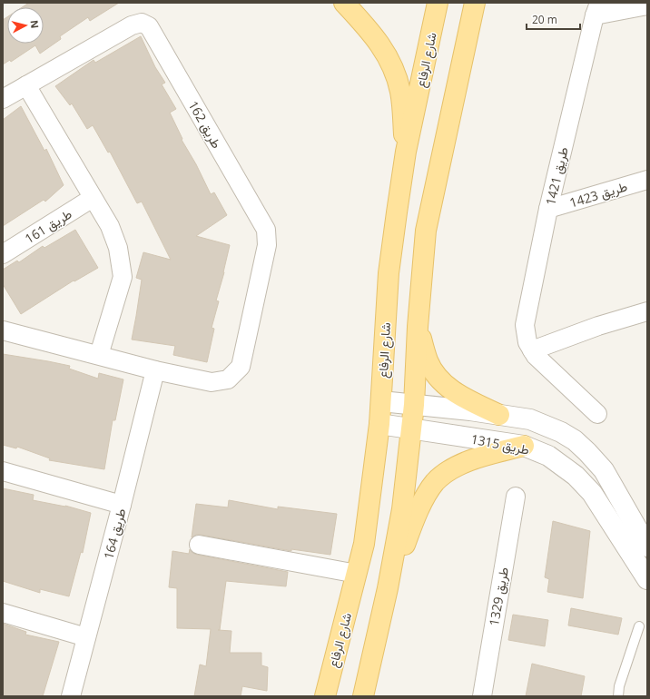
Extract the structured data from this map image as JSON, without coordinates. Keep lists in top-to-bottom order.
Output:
{
  "streets": {
    "main road": ["شارع الرفاع"],
    "street": [
      "طريق 162",
      "طريق 1421",
      "طريق 1423",
      "طريق 161",
      "طريق 1315",
      "طريق 164",
      "طريق 1329"
    ]
  },
  "crossings": [
    ["شارع الرفاع", "طريق 1315"],
    ["طريق 162", "طريق 164"],
    ["طريق 1421", "طريق 1423"]
  ],
  "scale_bar": "20 m",
  "north": "right"
}
